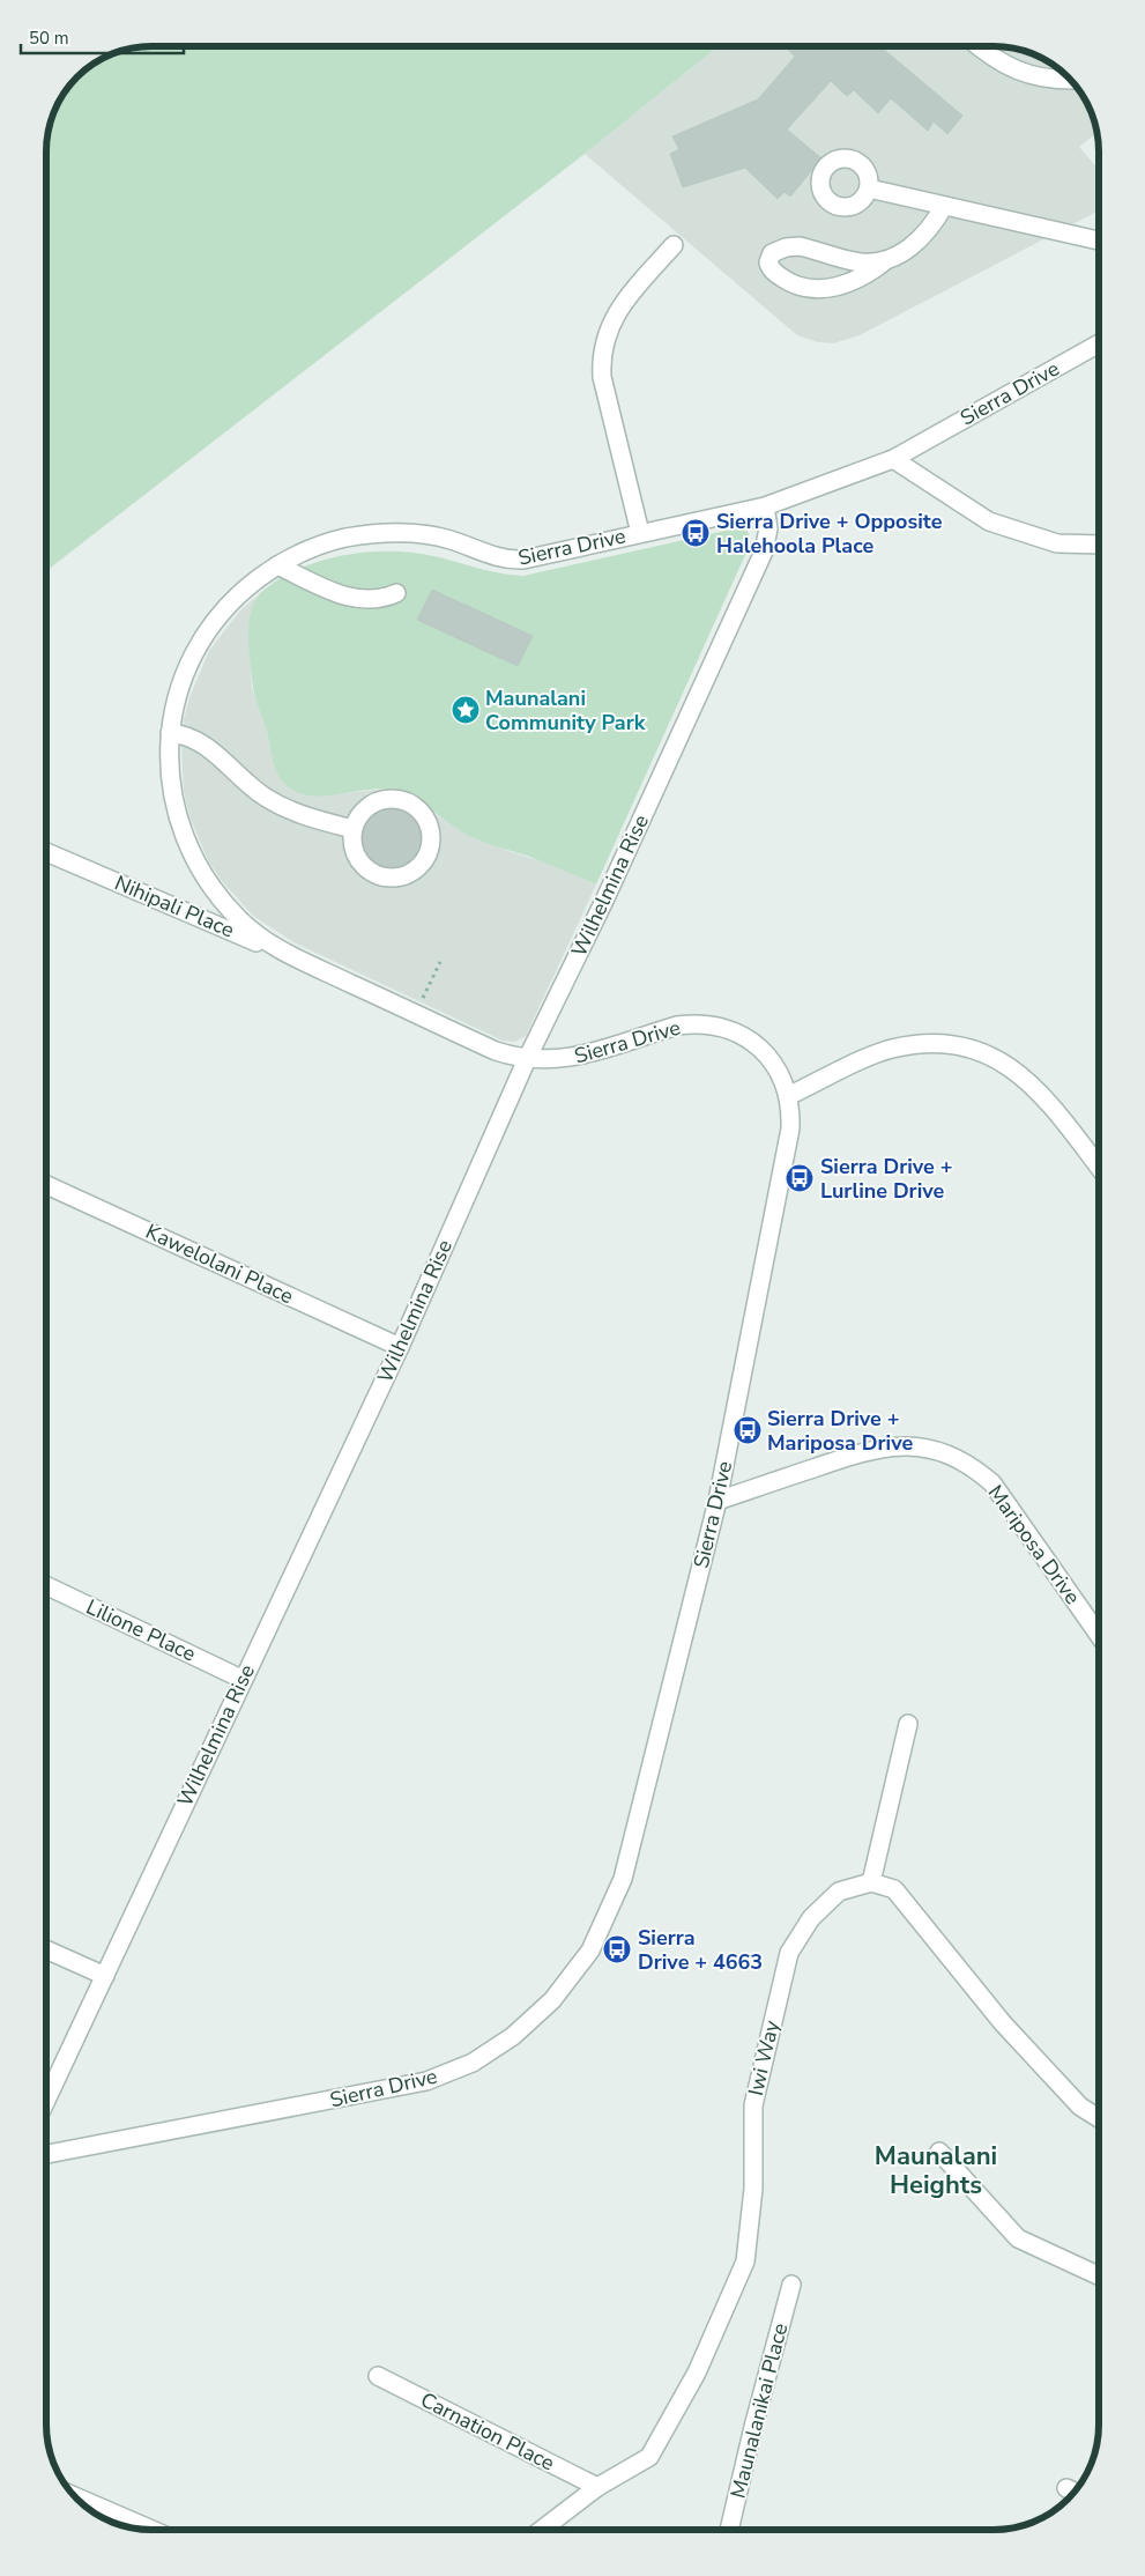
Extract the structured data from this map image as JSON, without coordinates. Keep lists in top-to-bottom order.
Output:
{
  "streets": {
    "street": [
      "Sierra Drive",
      "Wilhelmina Rise",
      "Nihipali Place",
      "Kawelolani Place",
      "Mariposa Drive",
      "Lilione Place",
      "Iwi Way",
      "Maunalanikai Place",
      "Carnation Place"
    ]
  },
  "crossings": [
    ["Sierra Drive", "Wilhelmina Rise"],
    ["Sierra Drive", "Nihipali Place"],
    ["Sierra Drive", "Mariposa Drive"],
    ["Wilhelmina Rise", "Kawelolani Place"],
    ["Wilhelmina Rise", "Lilione Place"],
    ["Iwi Way", "Carnation Place"]
  ],
  "districts": ["Maunalani Heights"],
  "places": {
    "bus stop": [
      "Sierra Drive + Opposite Halehoola Place",
      "Sierra Drive + Lurline Drive",
      "Sierra Drive + Mariposa Drive",
      "Sierra Drive + 4663"
    ],
    "place": ["Maunalani Community Park"]
  },
  "scale_bar": "50 m"
}
